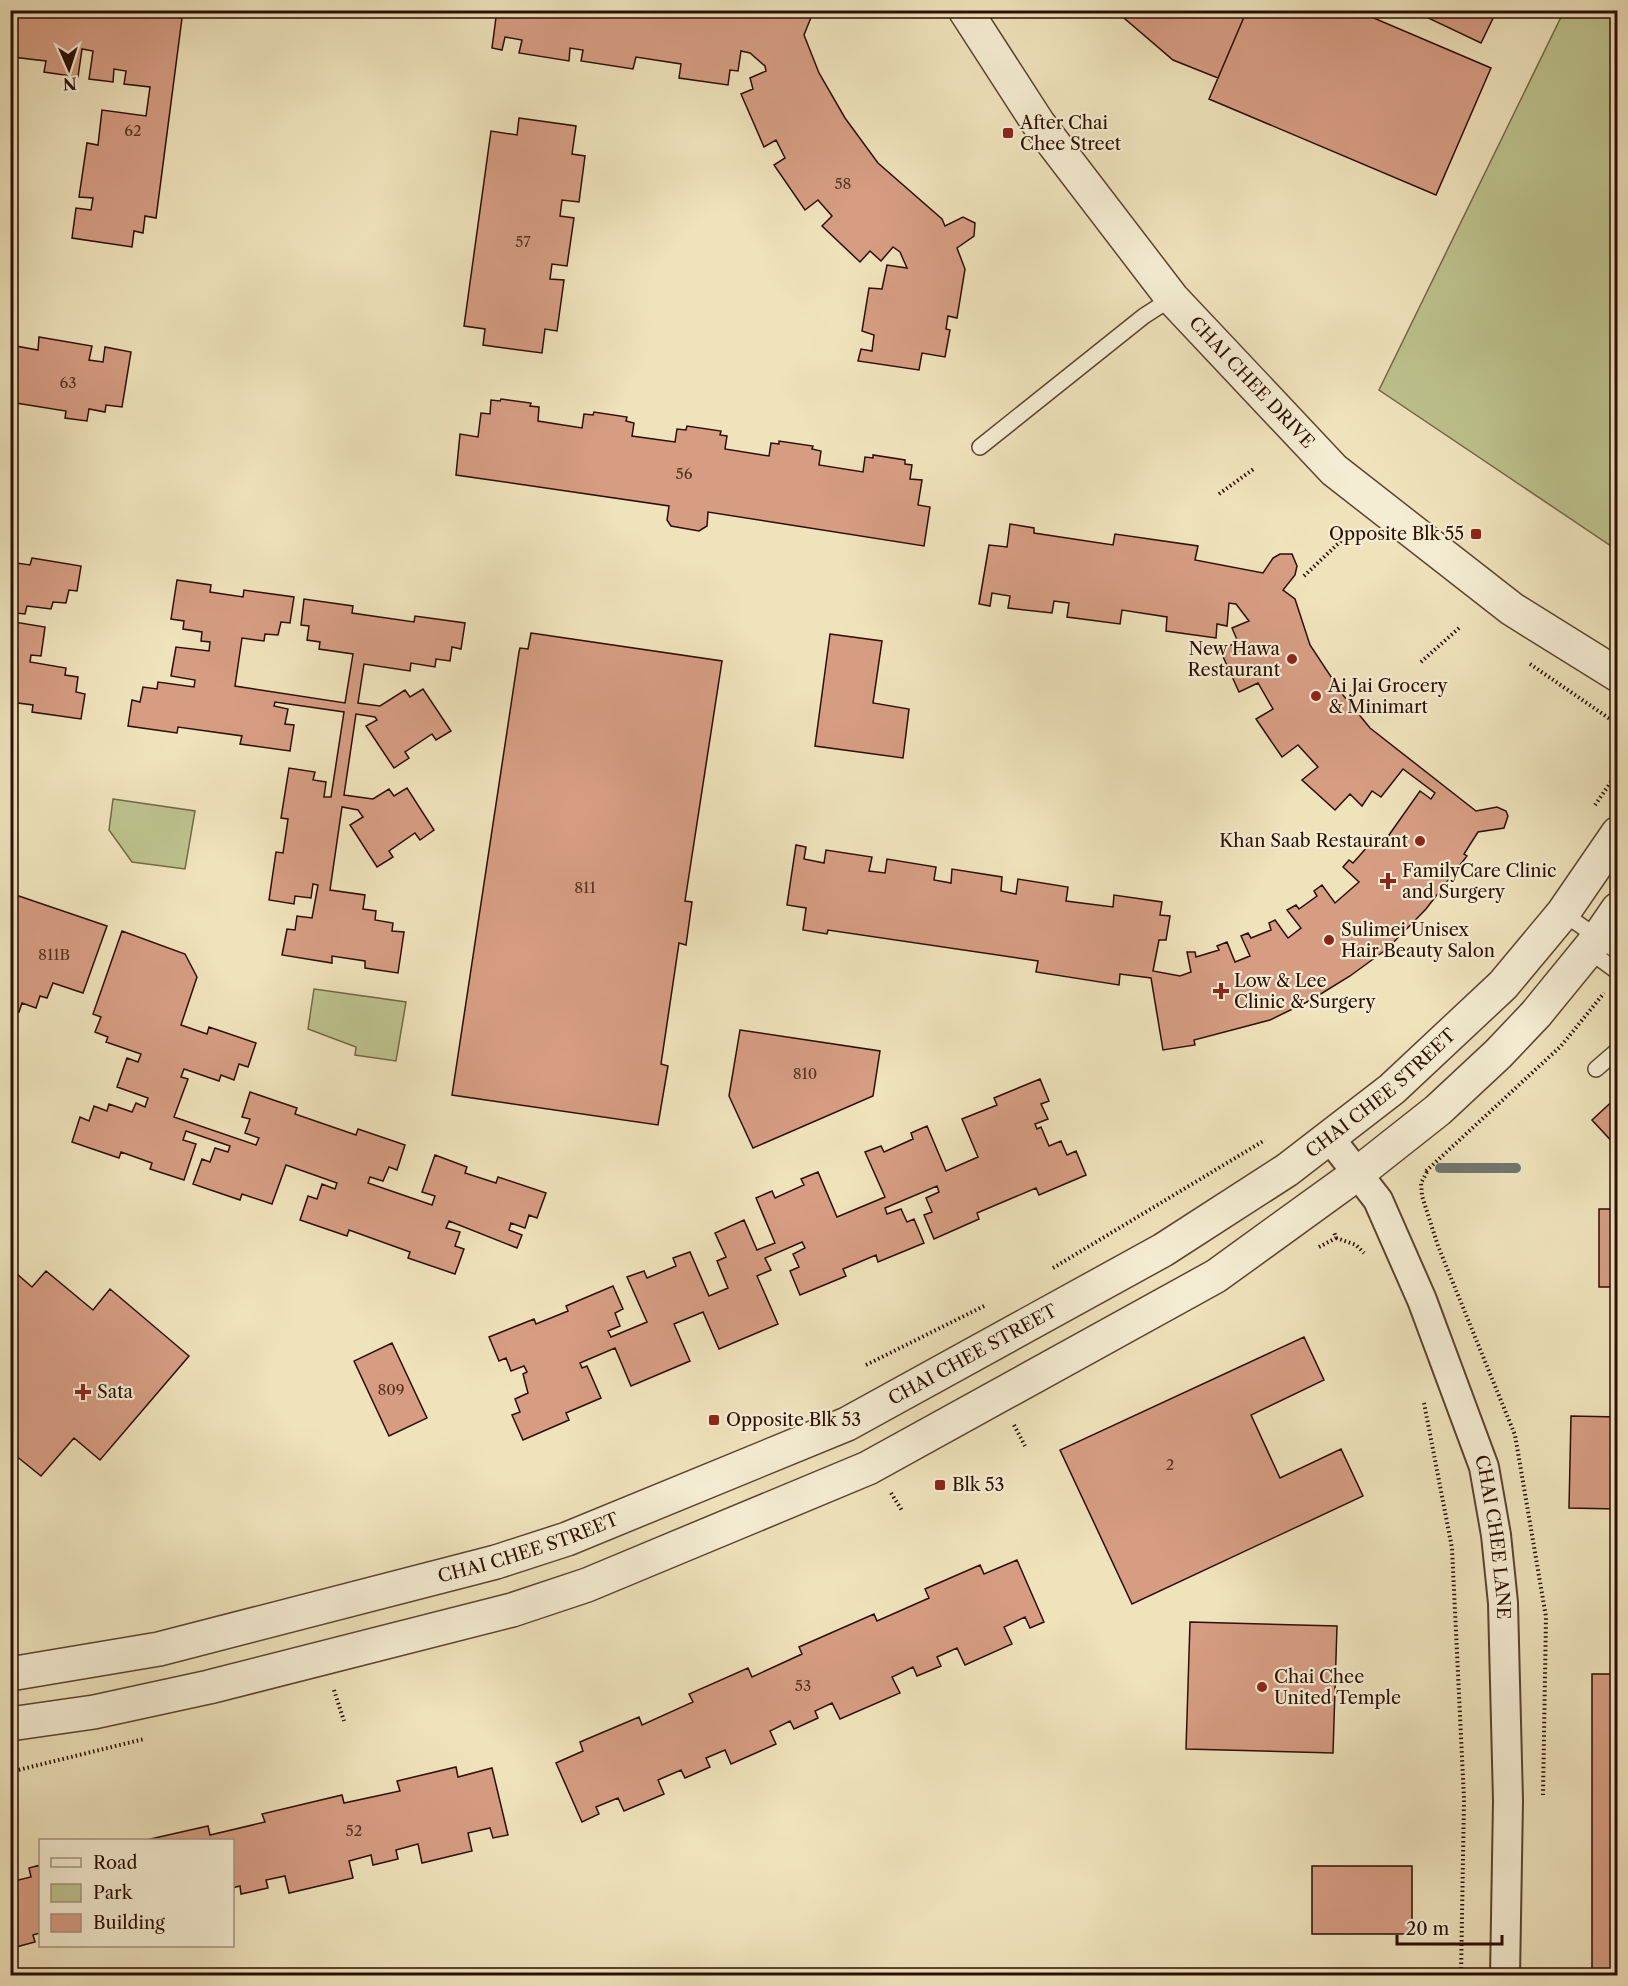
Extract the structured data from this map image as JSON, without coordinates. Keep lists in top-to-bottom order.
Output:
{
  "streets": {
    "street": ["CHAI CHEE DRIVE", "CHAI CHEE STREET", "CHAI CHEE LANE"]
  },
  "crossings": [
    ["CHAI CHEE STREET", "CHAI CHEE LANE"]
  ],
  "places": {
    "transit": [
      "After Chai Chee Street",
      "Opposite Blk 55",
      "Opposite Blk 53",
      "Blk 53"
    ],
    "other": [
      "New Hawa Restaurant",
      "Ai Jai Grocery & Minimart",
      "Khan Saab Restaurant",
      "Sulimei Unisex Hair Beauty Salon",
      "Chai Chee United Temple"
    ],
    "health": ["FamilyCare Clinic and Surgery", "Low & Lee Clinic & Surgery", "Sata"]
  },
  "house_numbers": [
    "62",
    "58",
    "57",
    "63",
    "56",
    "811",
    "811B",
    "810",
    "809",
    "2",
    "53",
    "52"
  ],
  "legend": ["Road", "Park", "Building"],
  "scale_bar": "20 m",
  "north": "bottom"
}
